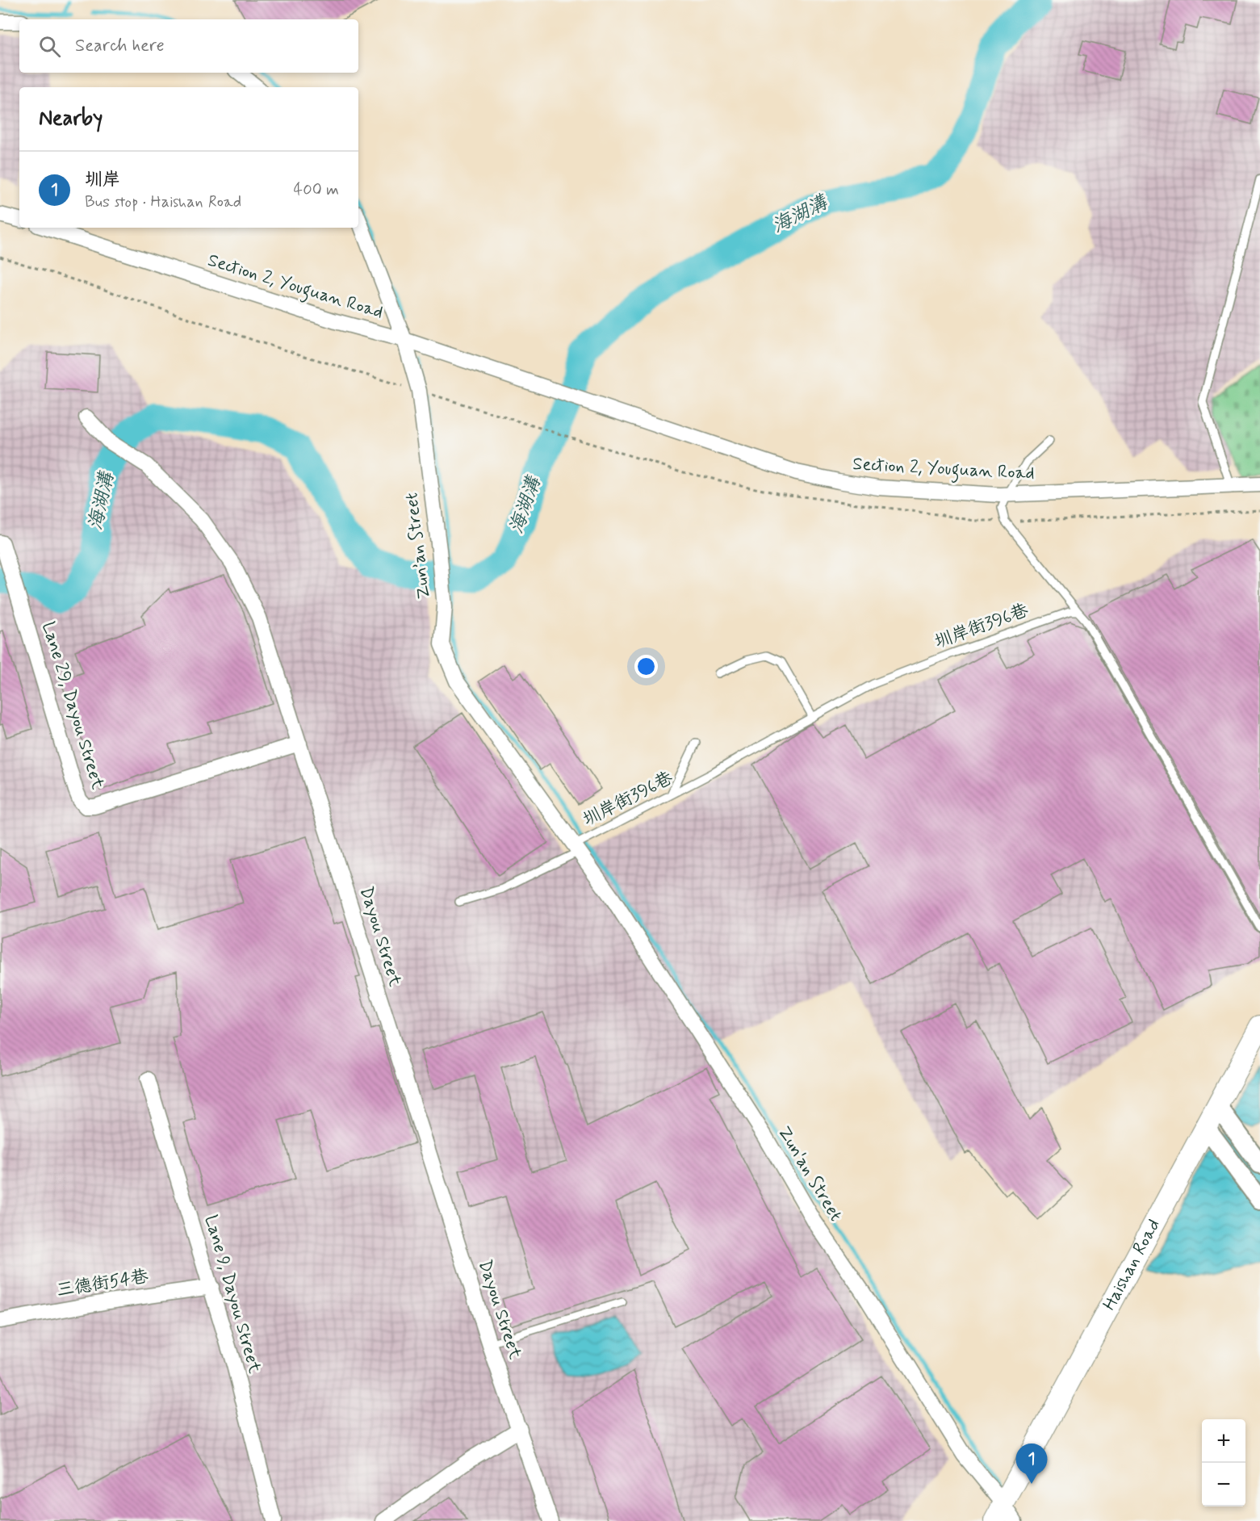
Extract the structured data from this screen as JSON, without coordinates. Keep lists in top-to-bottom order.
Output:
{
  "streets": {
    "main road": ["Haishan Road"],
    "street": [
      "Section 2, Youguan Road",
      "Zun’an Street",
      "Lane 29, Dayou Street",
      "Dayou Street",
      "Zun'an Street",
      "三德街54巷",
      "Lane 9, Dayou Street"
    ],
    "lane": ["圳岸街396巷"]
  },
  "crossings": [
    ["Section 2, Youguan Road", "Zun’an Street"],
    ["Zun’an Street", "圳岸街396巷"],
    ["Zun’an Street", "Zun'an Street"],
    ["圳岸街396巷", "Zun'an Street"],
    ["Lane 29, Dayou Street", "Dayou Street"],
    ["Zun'an Street", "Haishan Road"],
    ["三德街54巷", "Lane 9, Dayou Street"]
  ],
  "water": ["海湖溝"],
  "page": {
    "search": "Search here",
    "heading": "Nearby",
    "list": [
      {
        "mark": "1",
        "name": "圳岸",
        "note": "Bus stop · Haishan Road",
        "value": "400 m"
      }
    ],
    "map_buttons": ["+", "−"],
    "pins": "1"
  }
}
